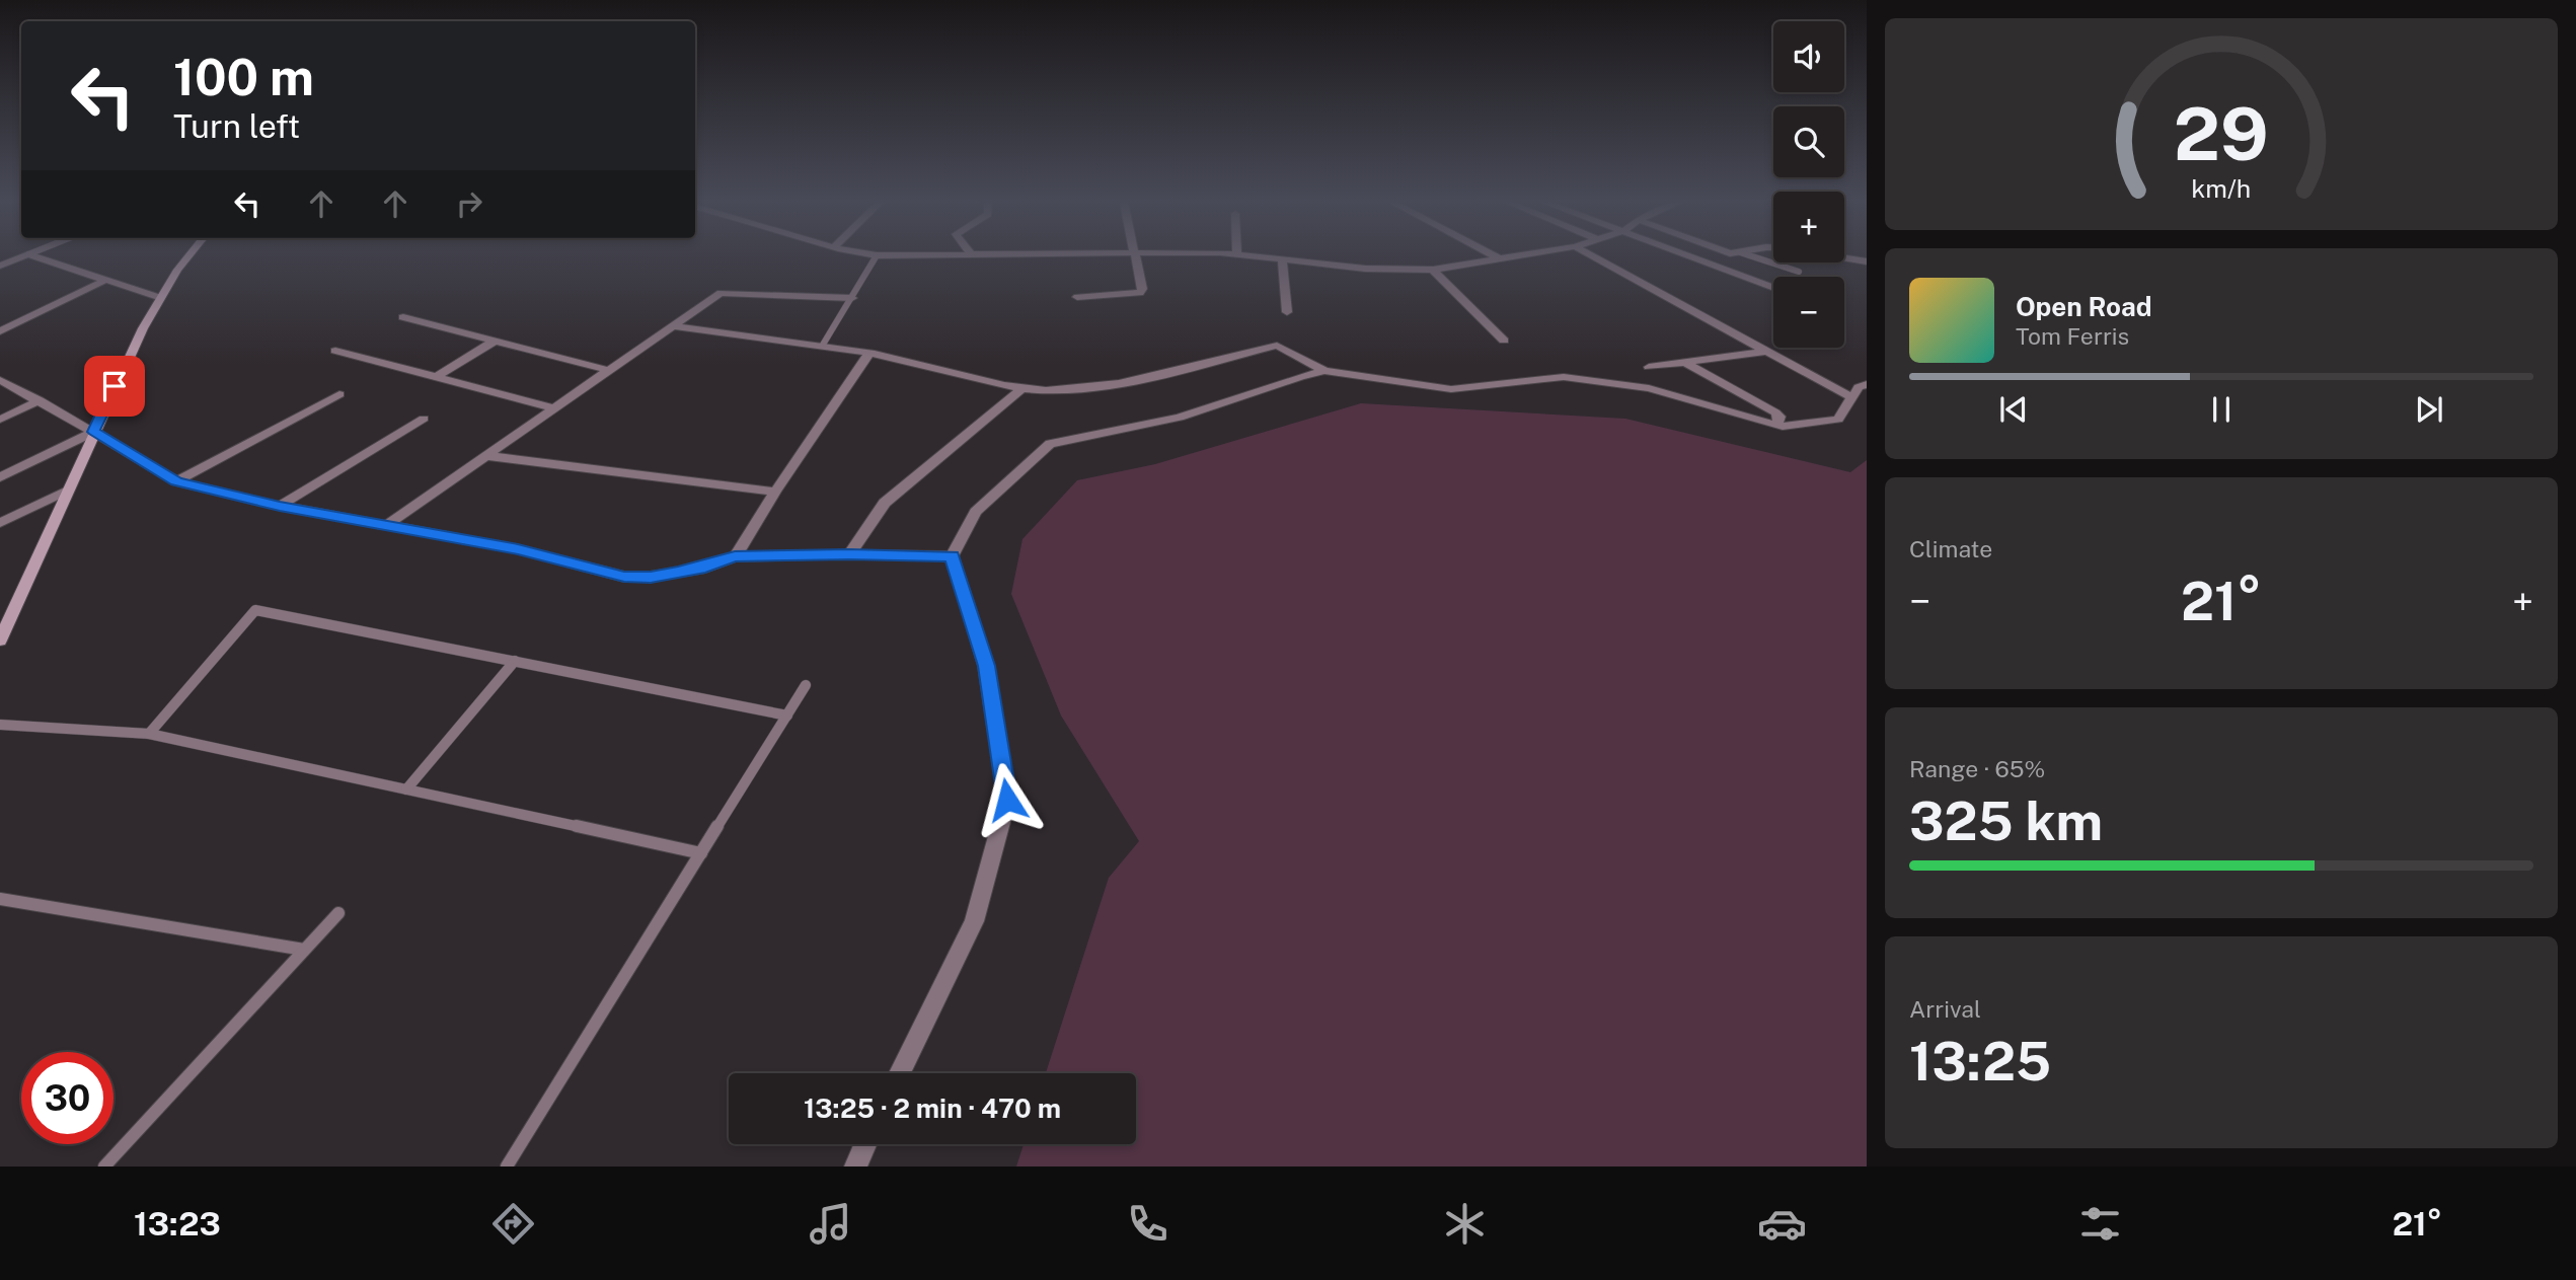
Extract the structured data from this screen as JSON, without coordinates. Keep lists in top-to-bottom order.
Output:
{
  "page": {
    "map_buttons": ["+", "−"],
    "turn": ["100 m", "Turn left"],
    "song": ["Open Road", "Tom Ferris"],
    "tile": [
      "Climate",
      ["Range · 65%", "325 km"],
      ["Arrival", "13:25"]
    ],
    "heat": ["−", "21°", "+"],
    "limit": "30",
    "trip": "13:25 · 2 min · 470 m",
    "tabs": ["13:23", "21°"],
    "gauge": ["29", "km/h"]
  }
}
